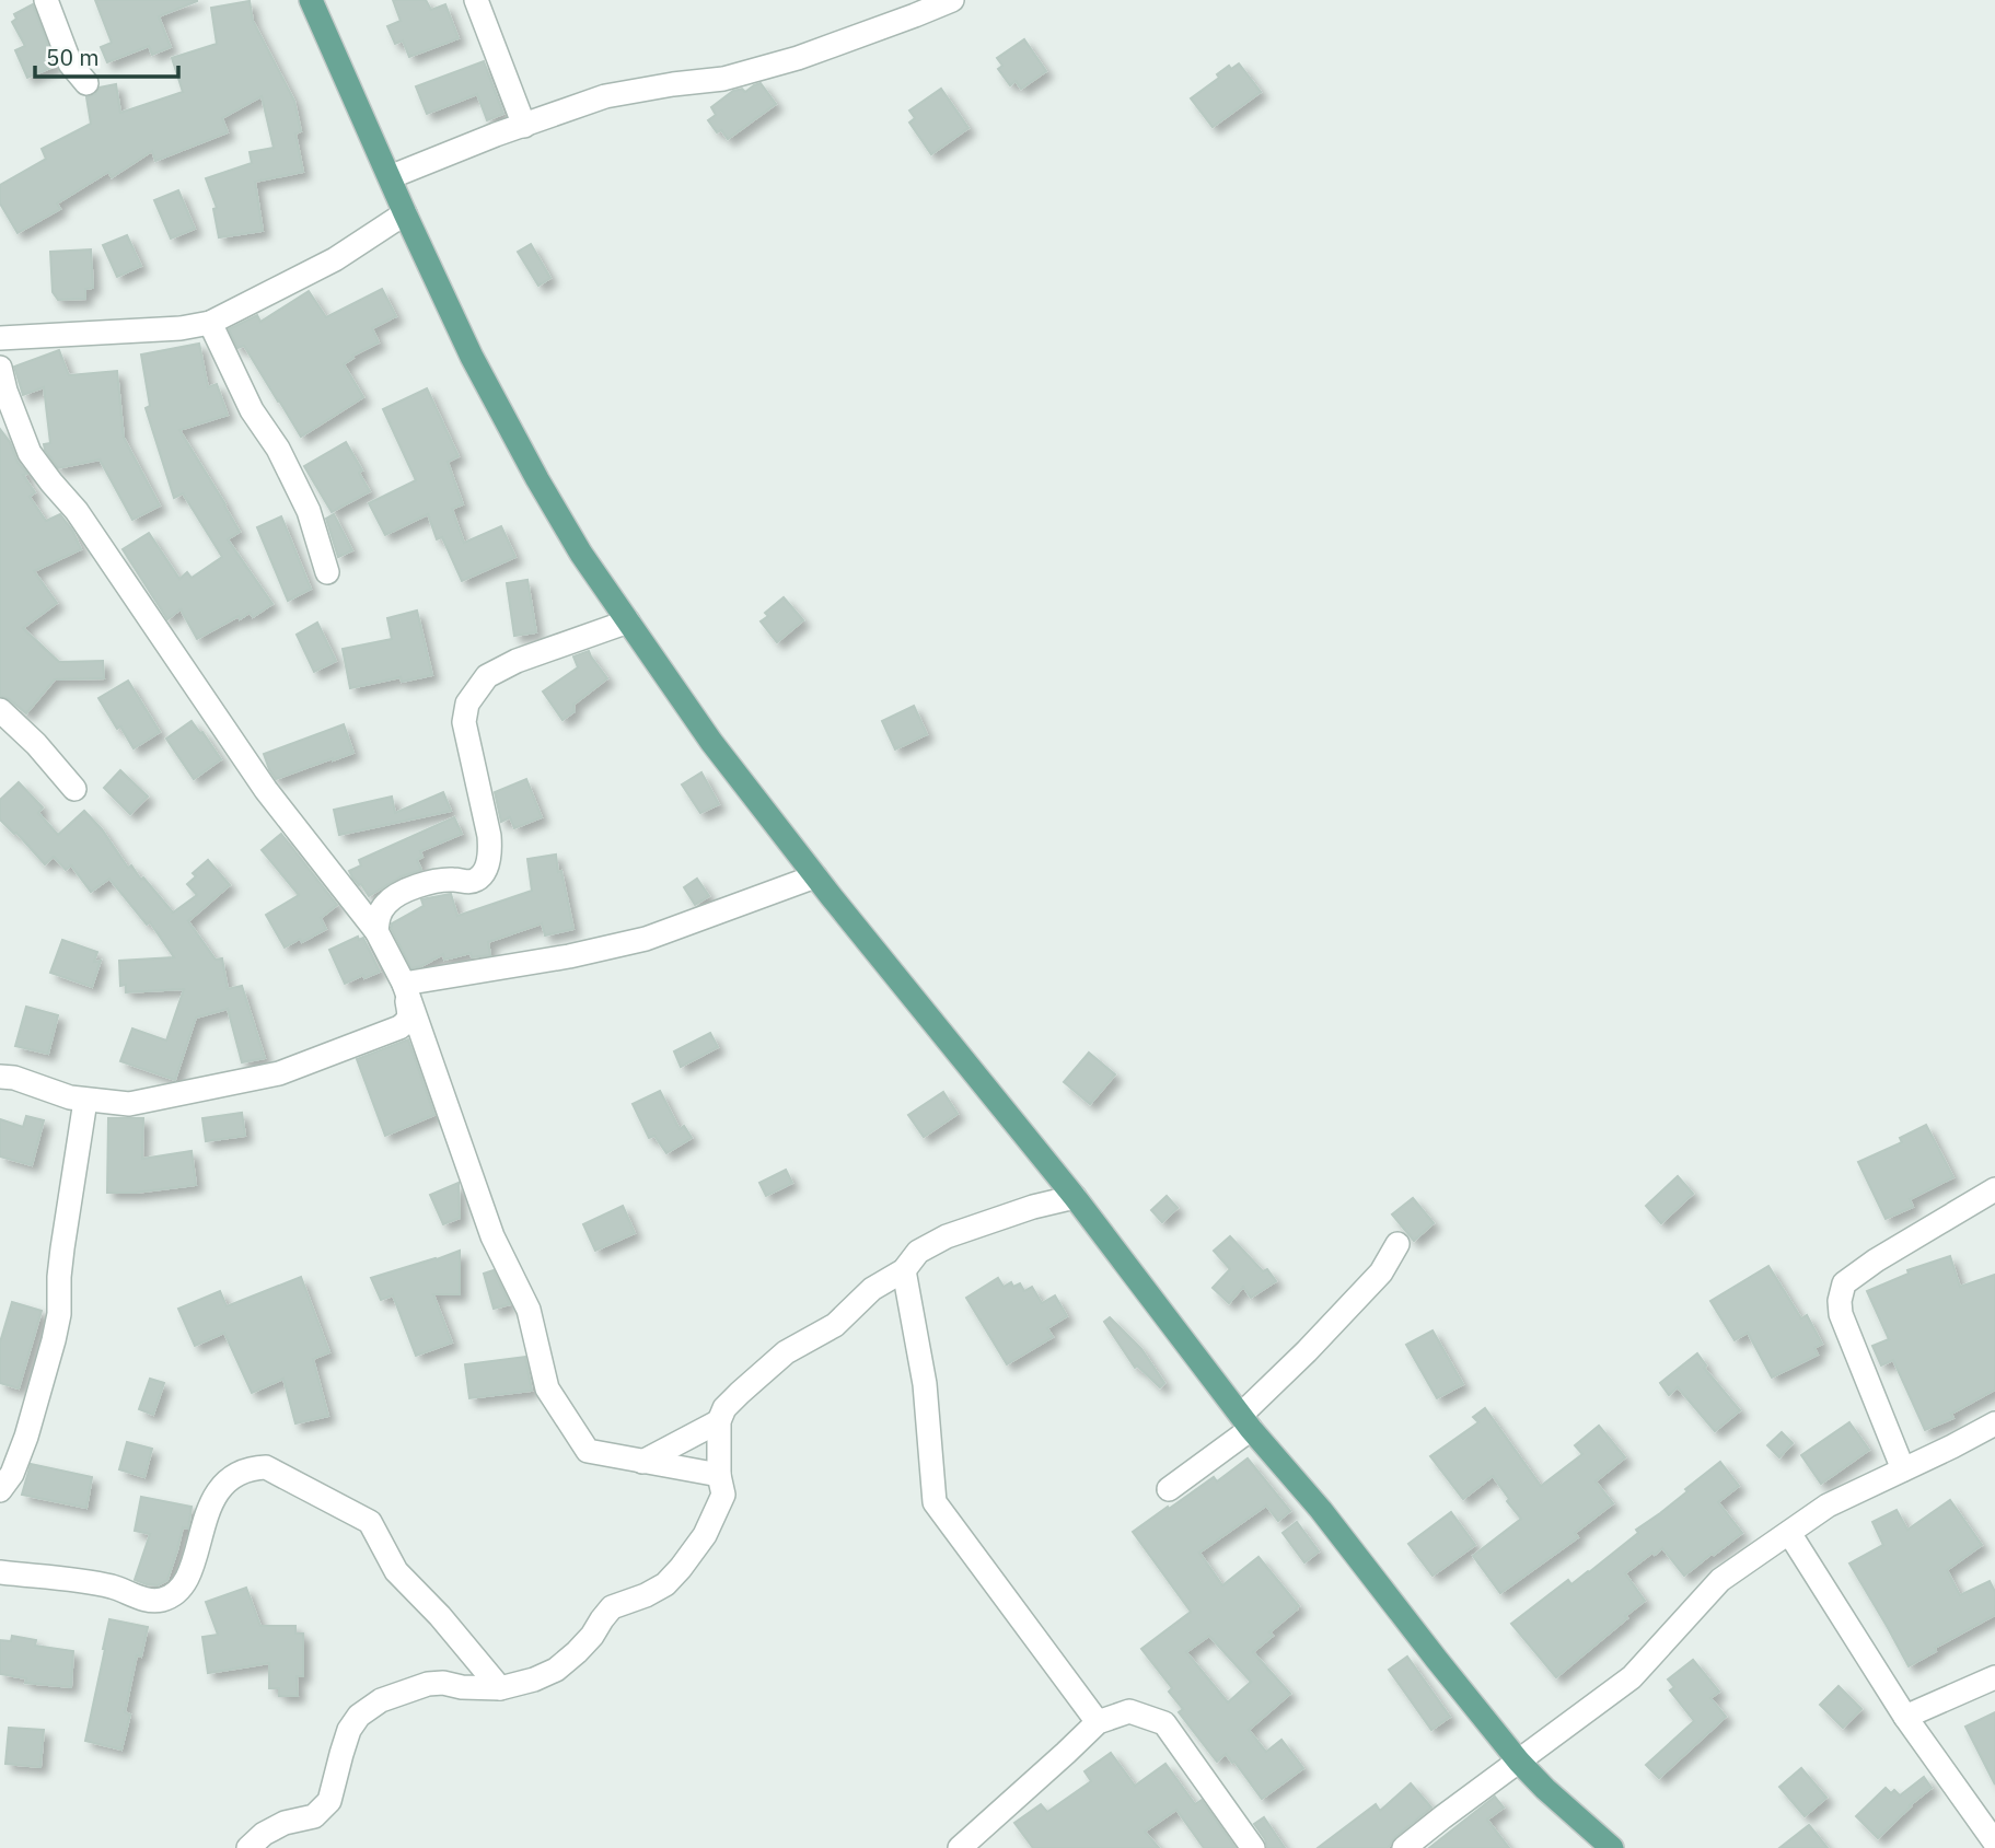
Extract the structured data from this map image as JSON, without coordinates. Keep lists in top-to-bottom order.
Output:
{
  "scale_bar": "50 m"
}
